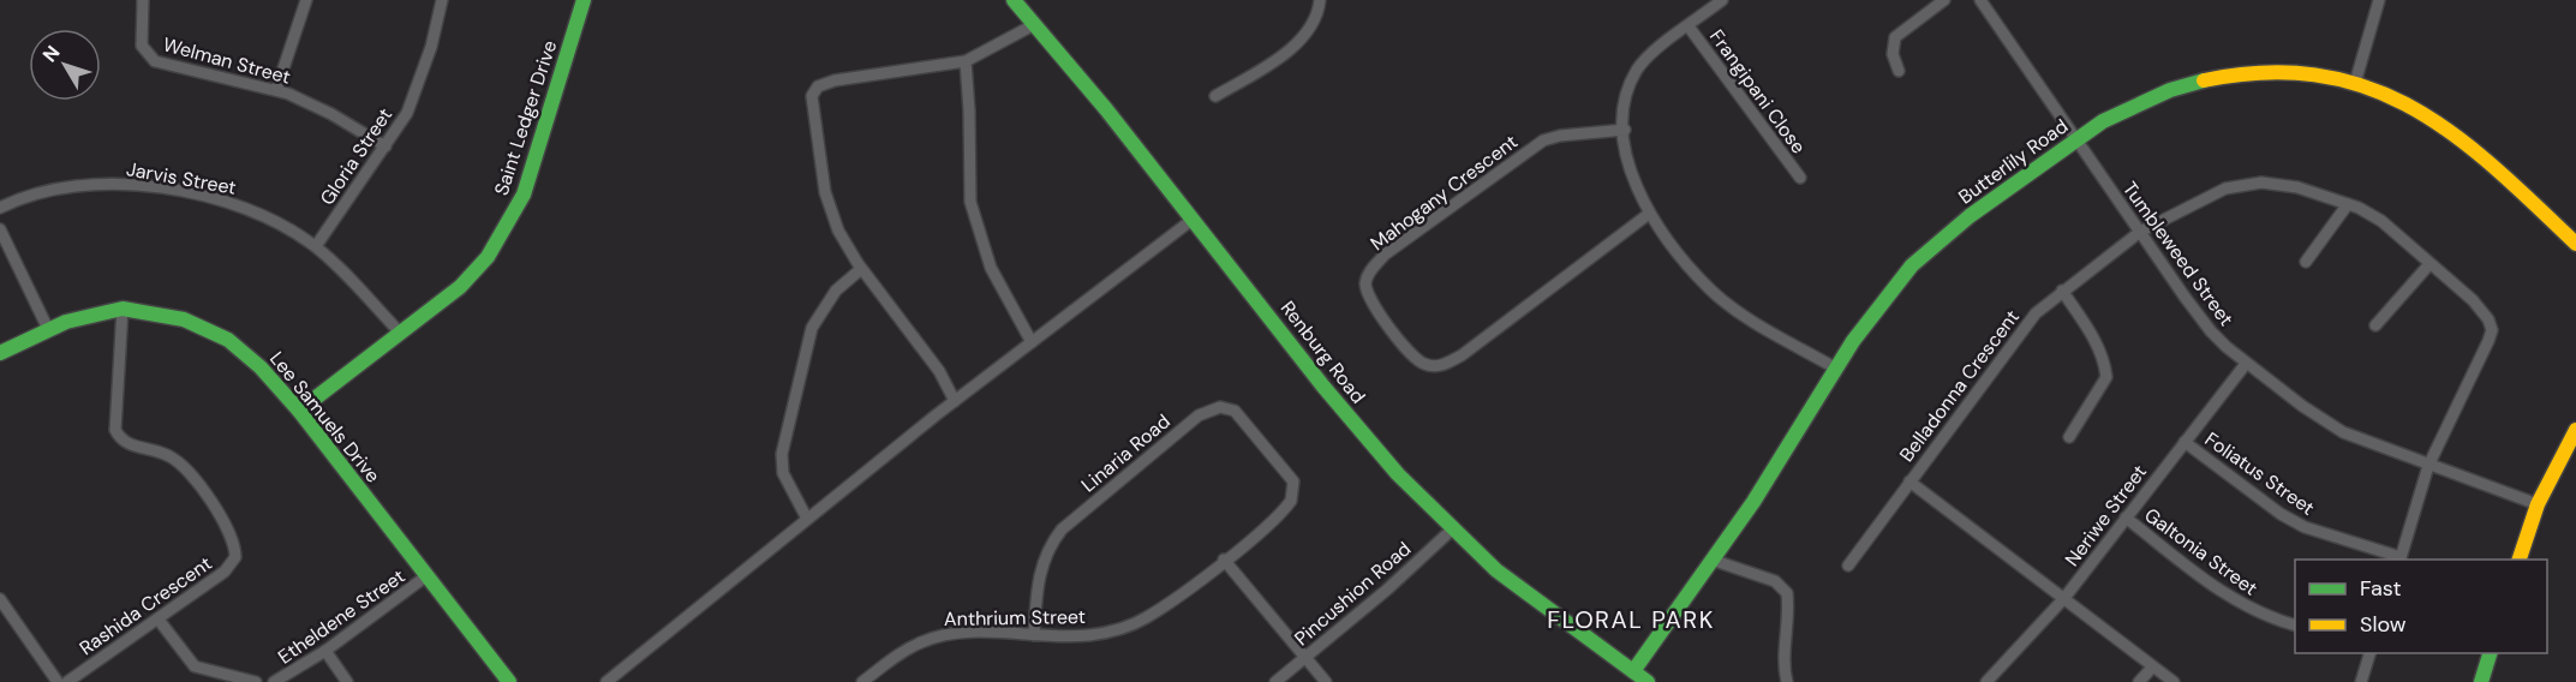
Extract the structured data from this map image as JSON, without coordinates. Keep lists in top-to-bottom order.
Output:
{
  "streets": {
    "street": [
      "Welman Street",
      "Frangipani Close",
      "Saint Ledger Drive",
      "Gloria Street",
      "Butterlily Road",
      "Jarvis Street",
      "Mahogany Crescent",
      "Tumbleweed Street",
      "Renburg Road",
      "Belladonna Crescent",
      "Lee Samuels Drive",
      "Linaria Road",
      "Foliatus Street",
      "Neriwe Street",
      "Galtonia Street",
      "Pincushion Road",
      "Rashida Crescent",
      "Etheldene Street",
      "Anthrium Street"
    ]
  },
  "crossings": [
    ["Welman Street", "Gloria Street"],
    ["Saint Ledger Drive", "Jarvis Street"],
    ["Saint Ledger Drive", "Lee Samuels Drive"],
    ["Gloria Street", "Jarvis Street"],
    ["Butterlily Road", "Tumbleweed Street"],
    ["Butterlily Road", "Renburg Road"],
    ["Tumbleweed Street", "Belladonna Crescent"],
    ["Tumbleweed Street", "Neriwe Street"],
    ["Renburg Road", "Pincushion Road"],
    ["Belladonna Crescent", "Foliatus Street"],
    ["Lee Samuels Drive", "Rashida Crescent"],
    ["Lee Samuels Drive", "Etheldene Street"],
    ["Linaria Road", "Anthrium Street"],
    ["Foliatus Street", "Neriwe Street"],
    ["Neriwe Street", "Galtonia Street"]
  ],
  "districts": ["FLORAL PARK"],
  "legend": ["Fast", "Slow"],
  "north": "top left"
}
